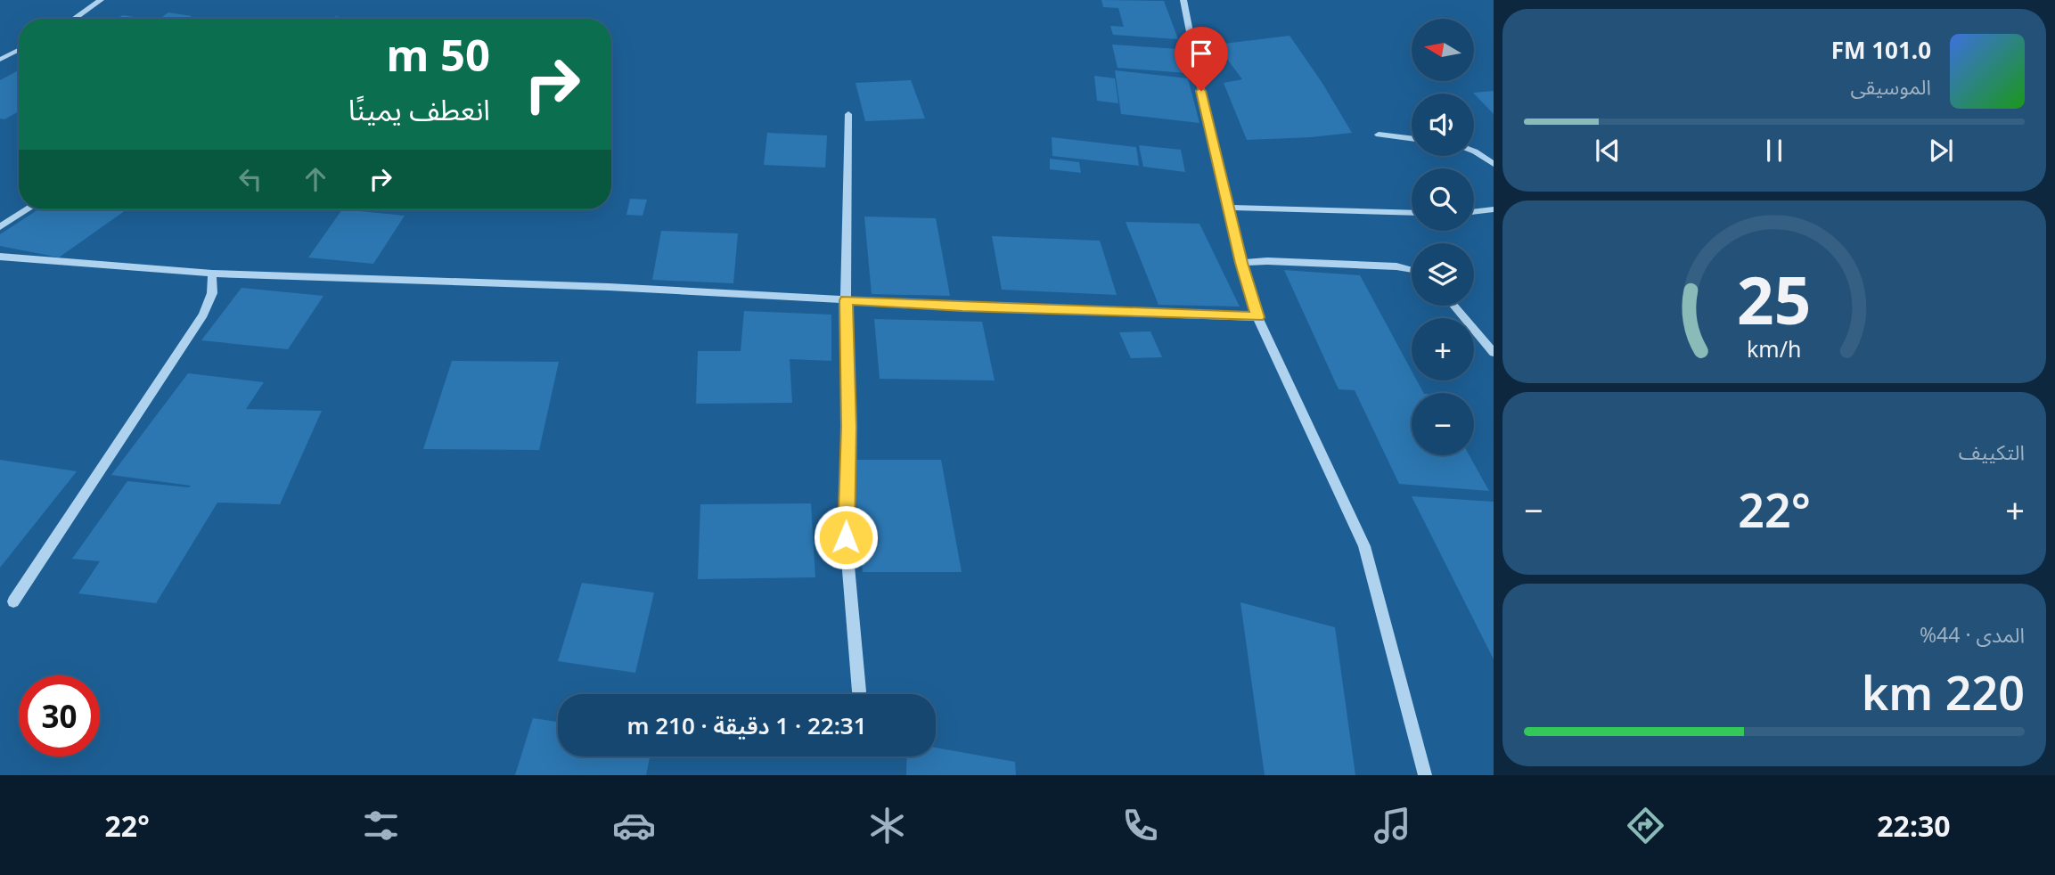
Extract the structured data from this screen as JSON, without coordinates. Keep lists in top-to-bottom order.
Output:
{
  "north": "left",
  "page": {
    "map_buttons": ["+", "−"],
    "turn": ["50 m", "انعطف يمينًا"],
    "song": ["101.0 FM", "الموسيقى"],
    "tile": [
      "التكييف",
      ["المدى · 44%", "220 km"]
    ],
    "heat": ["−", "22°", "+"],
    "limit": "30",
    "trip": "22:31 · 1 دقيقة · 210 m",
    "tabs": ["22:30", "22°"],
    "gauge": ["25", "km/h"]
  }
}
